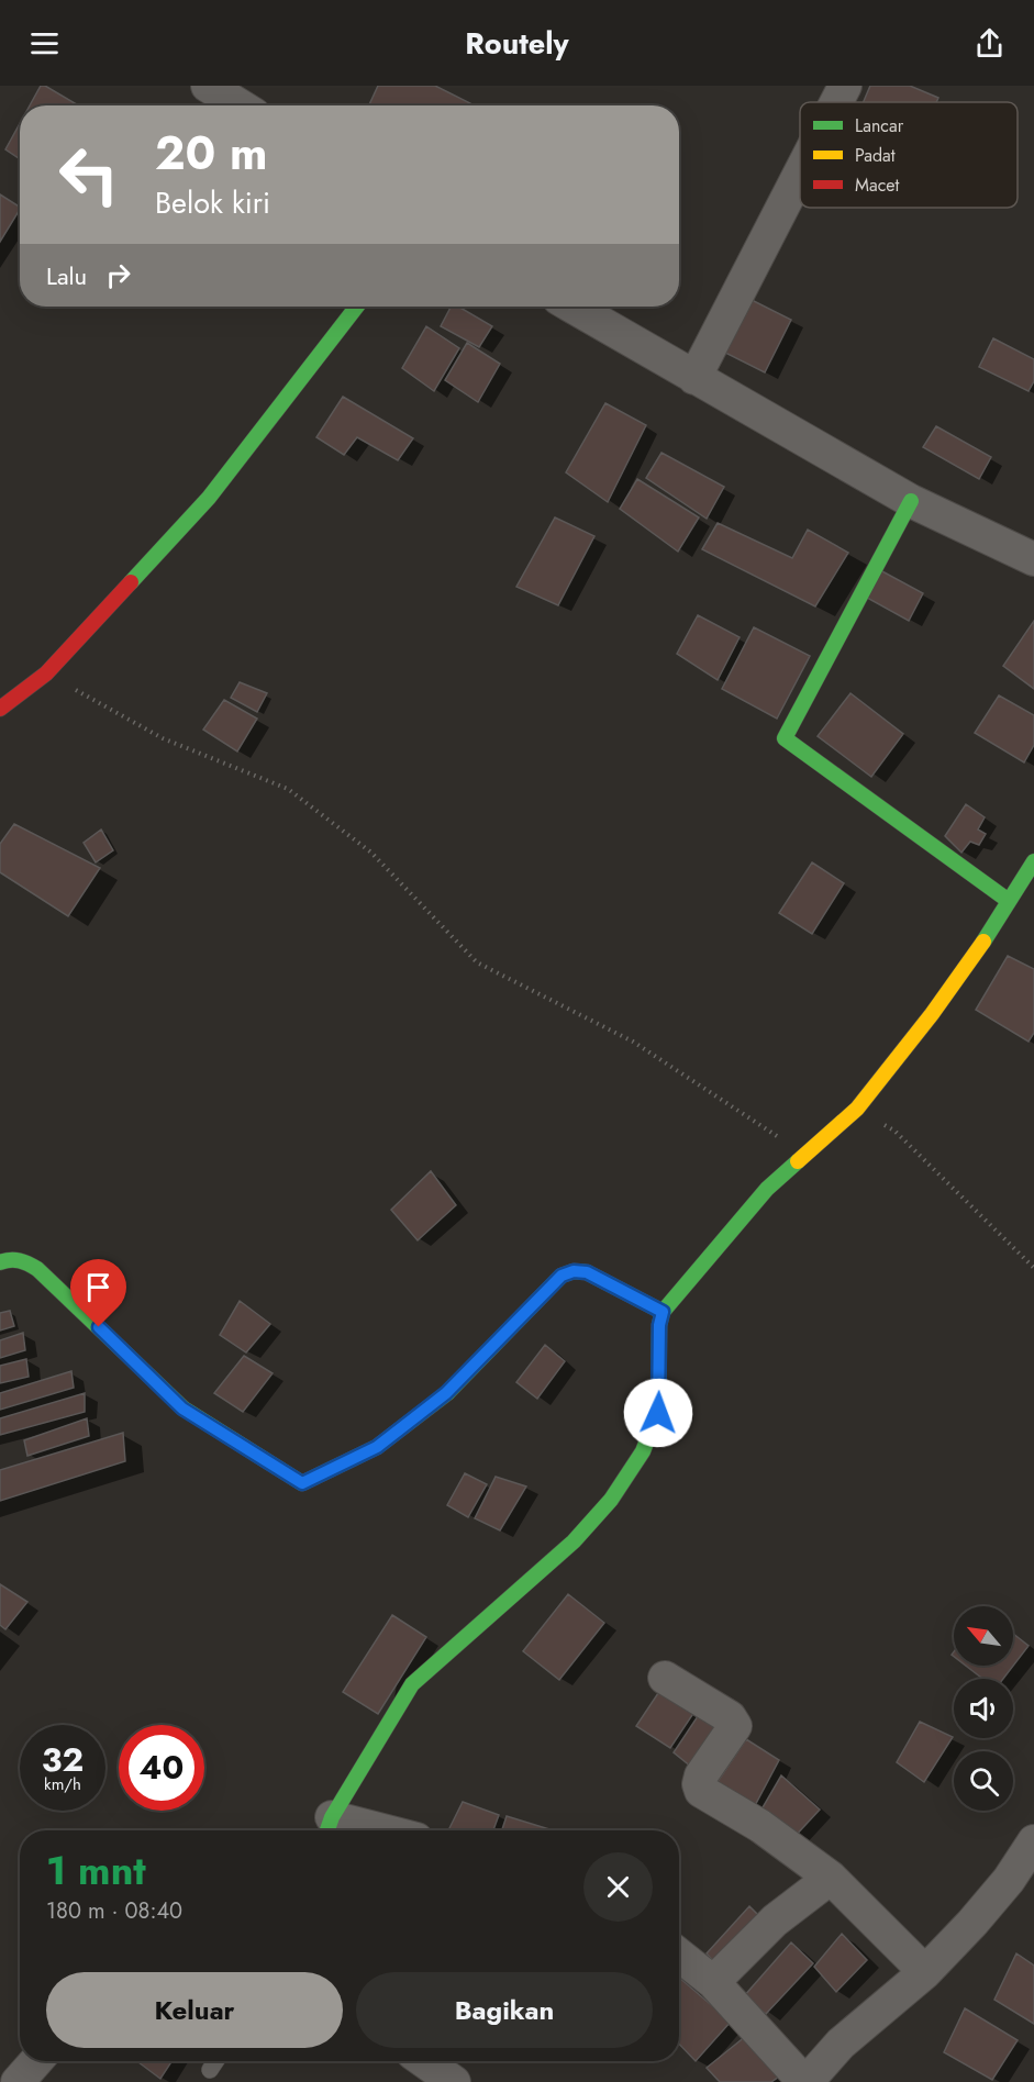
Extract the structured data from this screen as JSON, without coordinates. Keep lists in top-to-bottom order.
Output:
{
  "legend": ["Lancar", "Padat", "Macet"],
  "north": "top left",
  "page": {
    "header": "Routely",
    "turn": ["20 m", "Belok kiri"],
    "then": "Lalu",
    "speed": "32 km/h",
    "limit": "40",
    "heading": ["1 mnt", "180 m · 08:40"],
    "buttons": ["Keluar", "Bagikan"]
  }
}
